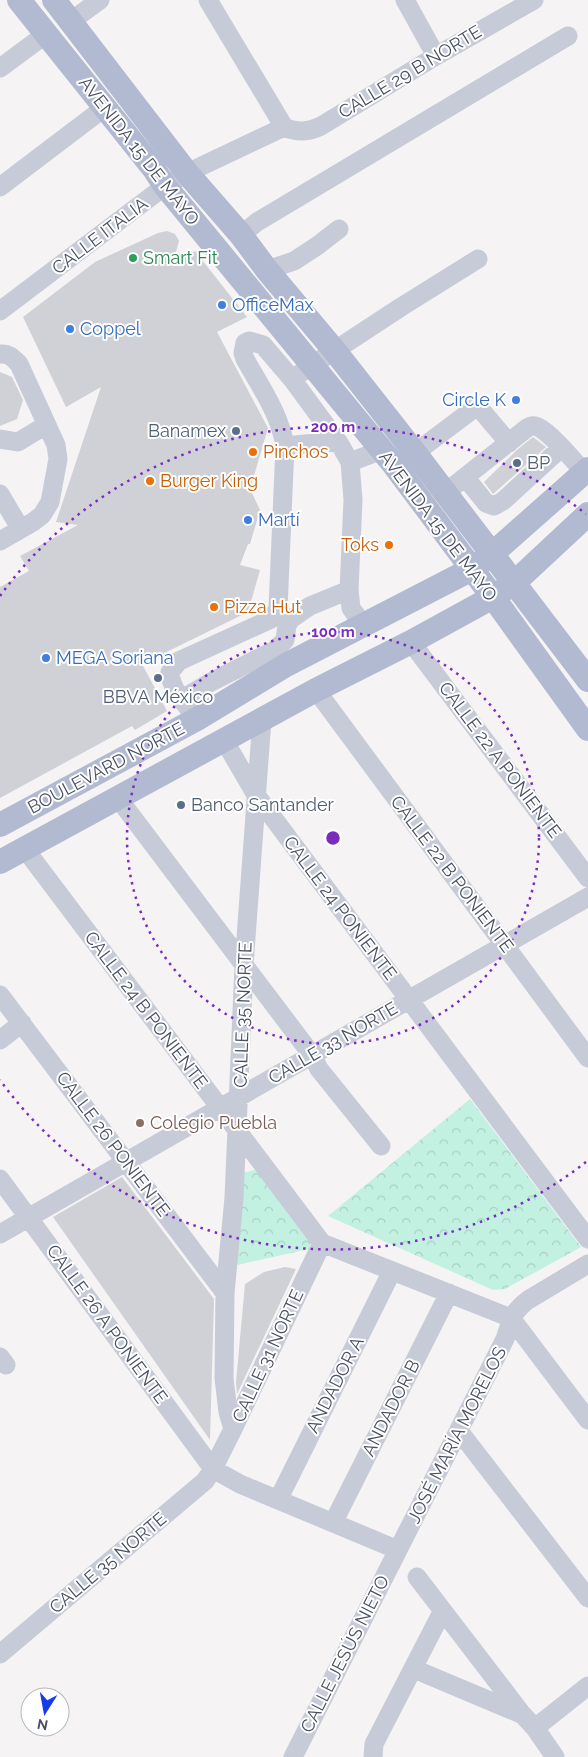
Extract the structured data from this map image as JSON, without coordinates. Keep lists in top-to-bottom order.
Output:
{
  "streets": {
    "main road": ["AVENIDA 15 DE MAYO", "BOULEVARD NORTE"],
    "street": [
      "CALLE 29 B NORTE",
      "CALLE ITALIA",
      "CALLE 22 A PONIENTE",
      "CALLE 22 B PONIENTE",
      "CALLE 24 PONIENTE",
      "CALLE 24 B PONIENTE",
      "CALLE 35 NORTE",
      "CALLE 33 NORTE",
      "CALLE 26 PONIENTE",
      "CALLE 26 A PONIENTE",
      "CALLE 31 NORTE",
      "ANDADOR A",
      "ANDADOR B",
      "JOSÉ MARÍA MORELOS",
      "CALLE JESÚS NIETO"
    ]
  },
  "crossings": [
    ["CALLE 29 B NORTE", "CALLE ITALIA"],
    ["AVENIDA 15 DE MAYO", "CALLE ITALIA"],
    ["AVENIDA 15 DE MAYO", "BOULEVARD NORTE"],
    ["CALLE 22 A PONIENTE", "BOULEVARD NORTE"],
    ["BOULEVARD NORTE", "CALLE 22 B PONIENTE"],
    ["BOULEVARD NORTE", "CALLE 24 PONIENTE"],
    ["BOULEVARD NORTE", "CALLE 24 B PONIENTE"],
    ["BOULEVARD NORTE", "CALLE 35 NORTE"],
    ["CALLE 22 B PONIENTE", "CALLE 33 NORTE"],
    ["CALLE 24 PONIENTE", "CALLE 35 NORTE"],
    ["CALLE 24 PONIENTE", "CALLE 33 NORTE"],
    ["CALLE 24 B PONIENTE", "CALLE 35 NORTE"],
    ["CALLE 24 B PONIENTE", "CALLE 33 NORTE"],
    ["CALLE 24 B PONIENTE", "CALLE 31 NORTE"],
    ["CALLE 35 NORTE", "CALLE 33 NORTE"],
    ["CALLE 35 NORTE", "CALLE 26 PONIENTE"],
    ["CALLE 35 NORTE", "CALLE 26 A PONIENTE"],
    ["CALLE 35 NORTE", "CALLE 31 NORTE"],
    ["CALLE 33 NORTE", "CALLE 26 PONIENTE"],
    ["CALLE 33 NORTE", "CALLE 26 A PONIENTE"],
    ["CALLE 26 A PONIENTE", "CALLE 31 NORTE"],
    ["JOSÉ MARÍA MORELOS", "CALLE JESÚS NIETO"]
  ],
  "places": [
    "Smart Fit",
    "OfficeMax",
    "Coppel",
    "Circle K",
    "Banamex",
    "Pinchos",
    "BP",
    "Burger King",
    "Martí",
    "Toks",
    "Pizza Hut",
    "MEGA Soriana",
    "BBVA México",
    "Banco Santander",
    "Colegio Puebla"
  ],
  "north": "bottom",
  "rings": ["200 m", "100 m"]
}
